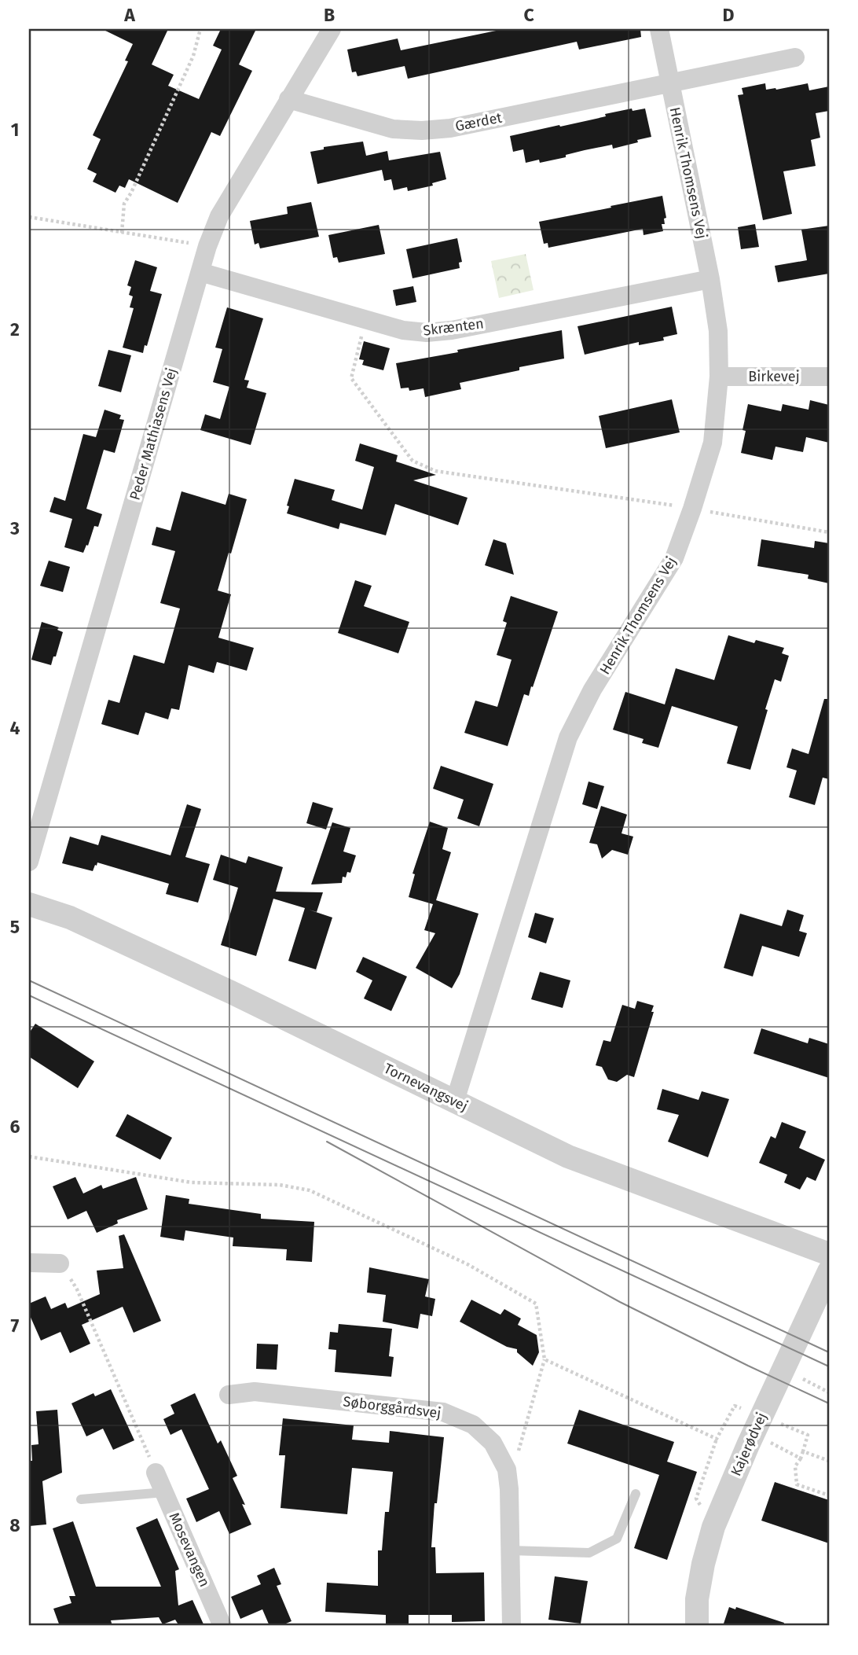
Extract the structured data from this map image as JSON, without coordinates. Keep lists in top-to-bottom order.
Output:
{
  "streets": {
    "street": [
      "Gærdet",
      "Henrik Thomsens Vej",
      "Skrænten",
      "Birkevej",
      "Peder Mathiasens Vej",
      "Tornevangsvej",
      "Søborggårdsvej",
      "Kajerødvej",
      "Mosevangen"
    ]
  },
  "crossings": [
    ["Gærdet", "Henrik Thomsens Vej"],
    ["Gærdet", "Peder Mathiasens Vej"],
    ["Henrik Thomsens Vej", "Skrænten"],
    ["Henrik Thomsens Vej", "Birkevej"],
    ["Henrik Thomsens Vej", "Tornevangsvej"],
    ["Skrænten", "Peder Mathiasens Vej"]
  ],
  "grid": {
    "columns": [
      "A",
      "B",
      "C",
      "D"
    ],
    "rows": [
      "1",
      "2",
      "3",
      "4",
      "5",
      "6",
      "7",
      "8"
    ]
  }
}
